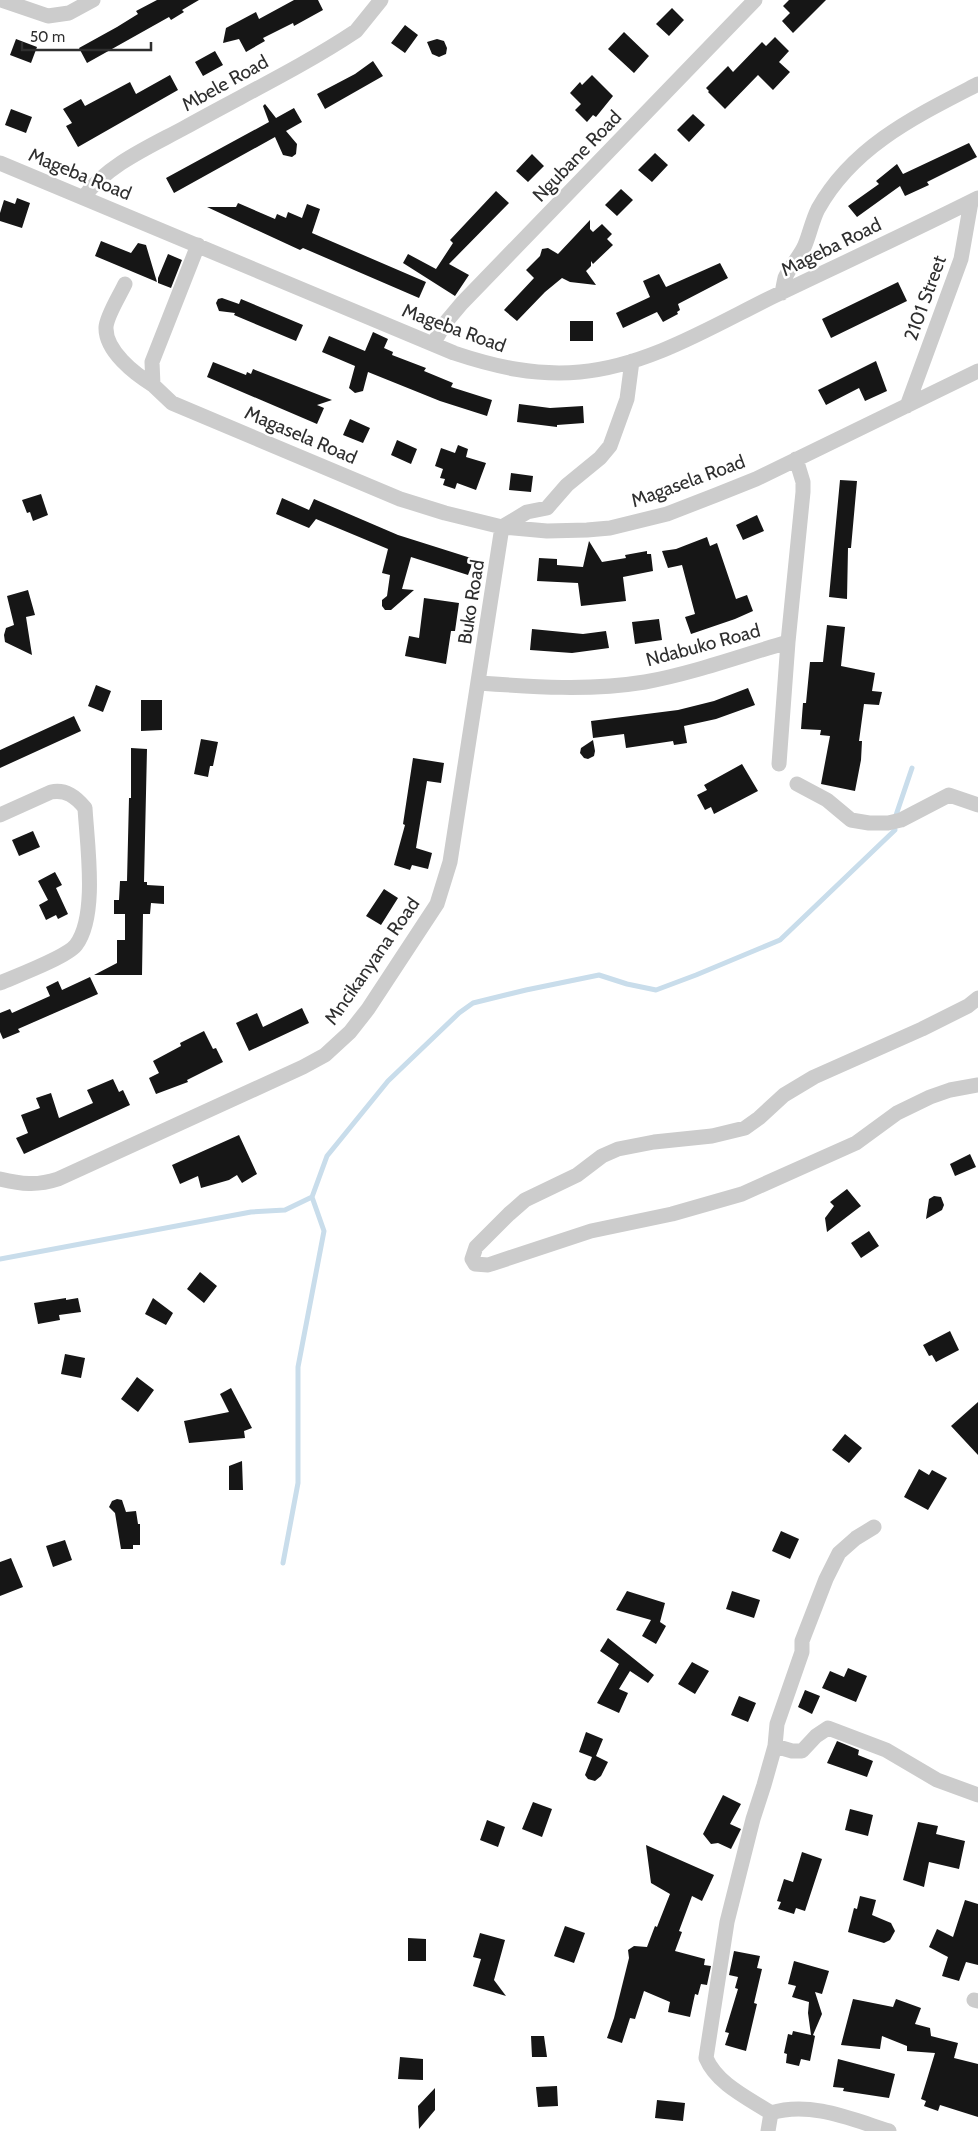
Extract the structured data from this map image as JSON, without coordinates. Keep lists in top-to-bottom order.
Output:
{
  "streets": {
    "street": [
      "Mbele Road",
      "Ngubane Road",
      "Mageba Road",
      "2101 Street",
      "Magasela Road",
      "Buko Road",
      "Ndabuko Road",
      "Mncikanyana Road"
    ]
  },
  "crossings": [
    ["Mbele Road", "Mageba Road"],
    ["Ngubane Road", "Mageba Road"],
    ["Mageba Road", "2101 Street"],
    ["2101 Street", "Magasela Road"],
    ["Magasela Road", "Buko Road"],
    ["Buko Road", "Ndabuko Road"],
    ["Buko Road", "Mncikanyana Road"],
    ["Ndabuko Road", "Mncikanyana Road"]
  ],
  "scale_bar": "50 m"
}
